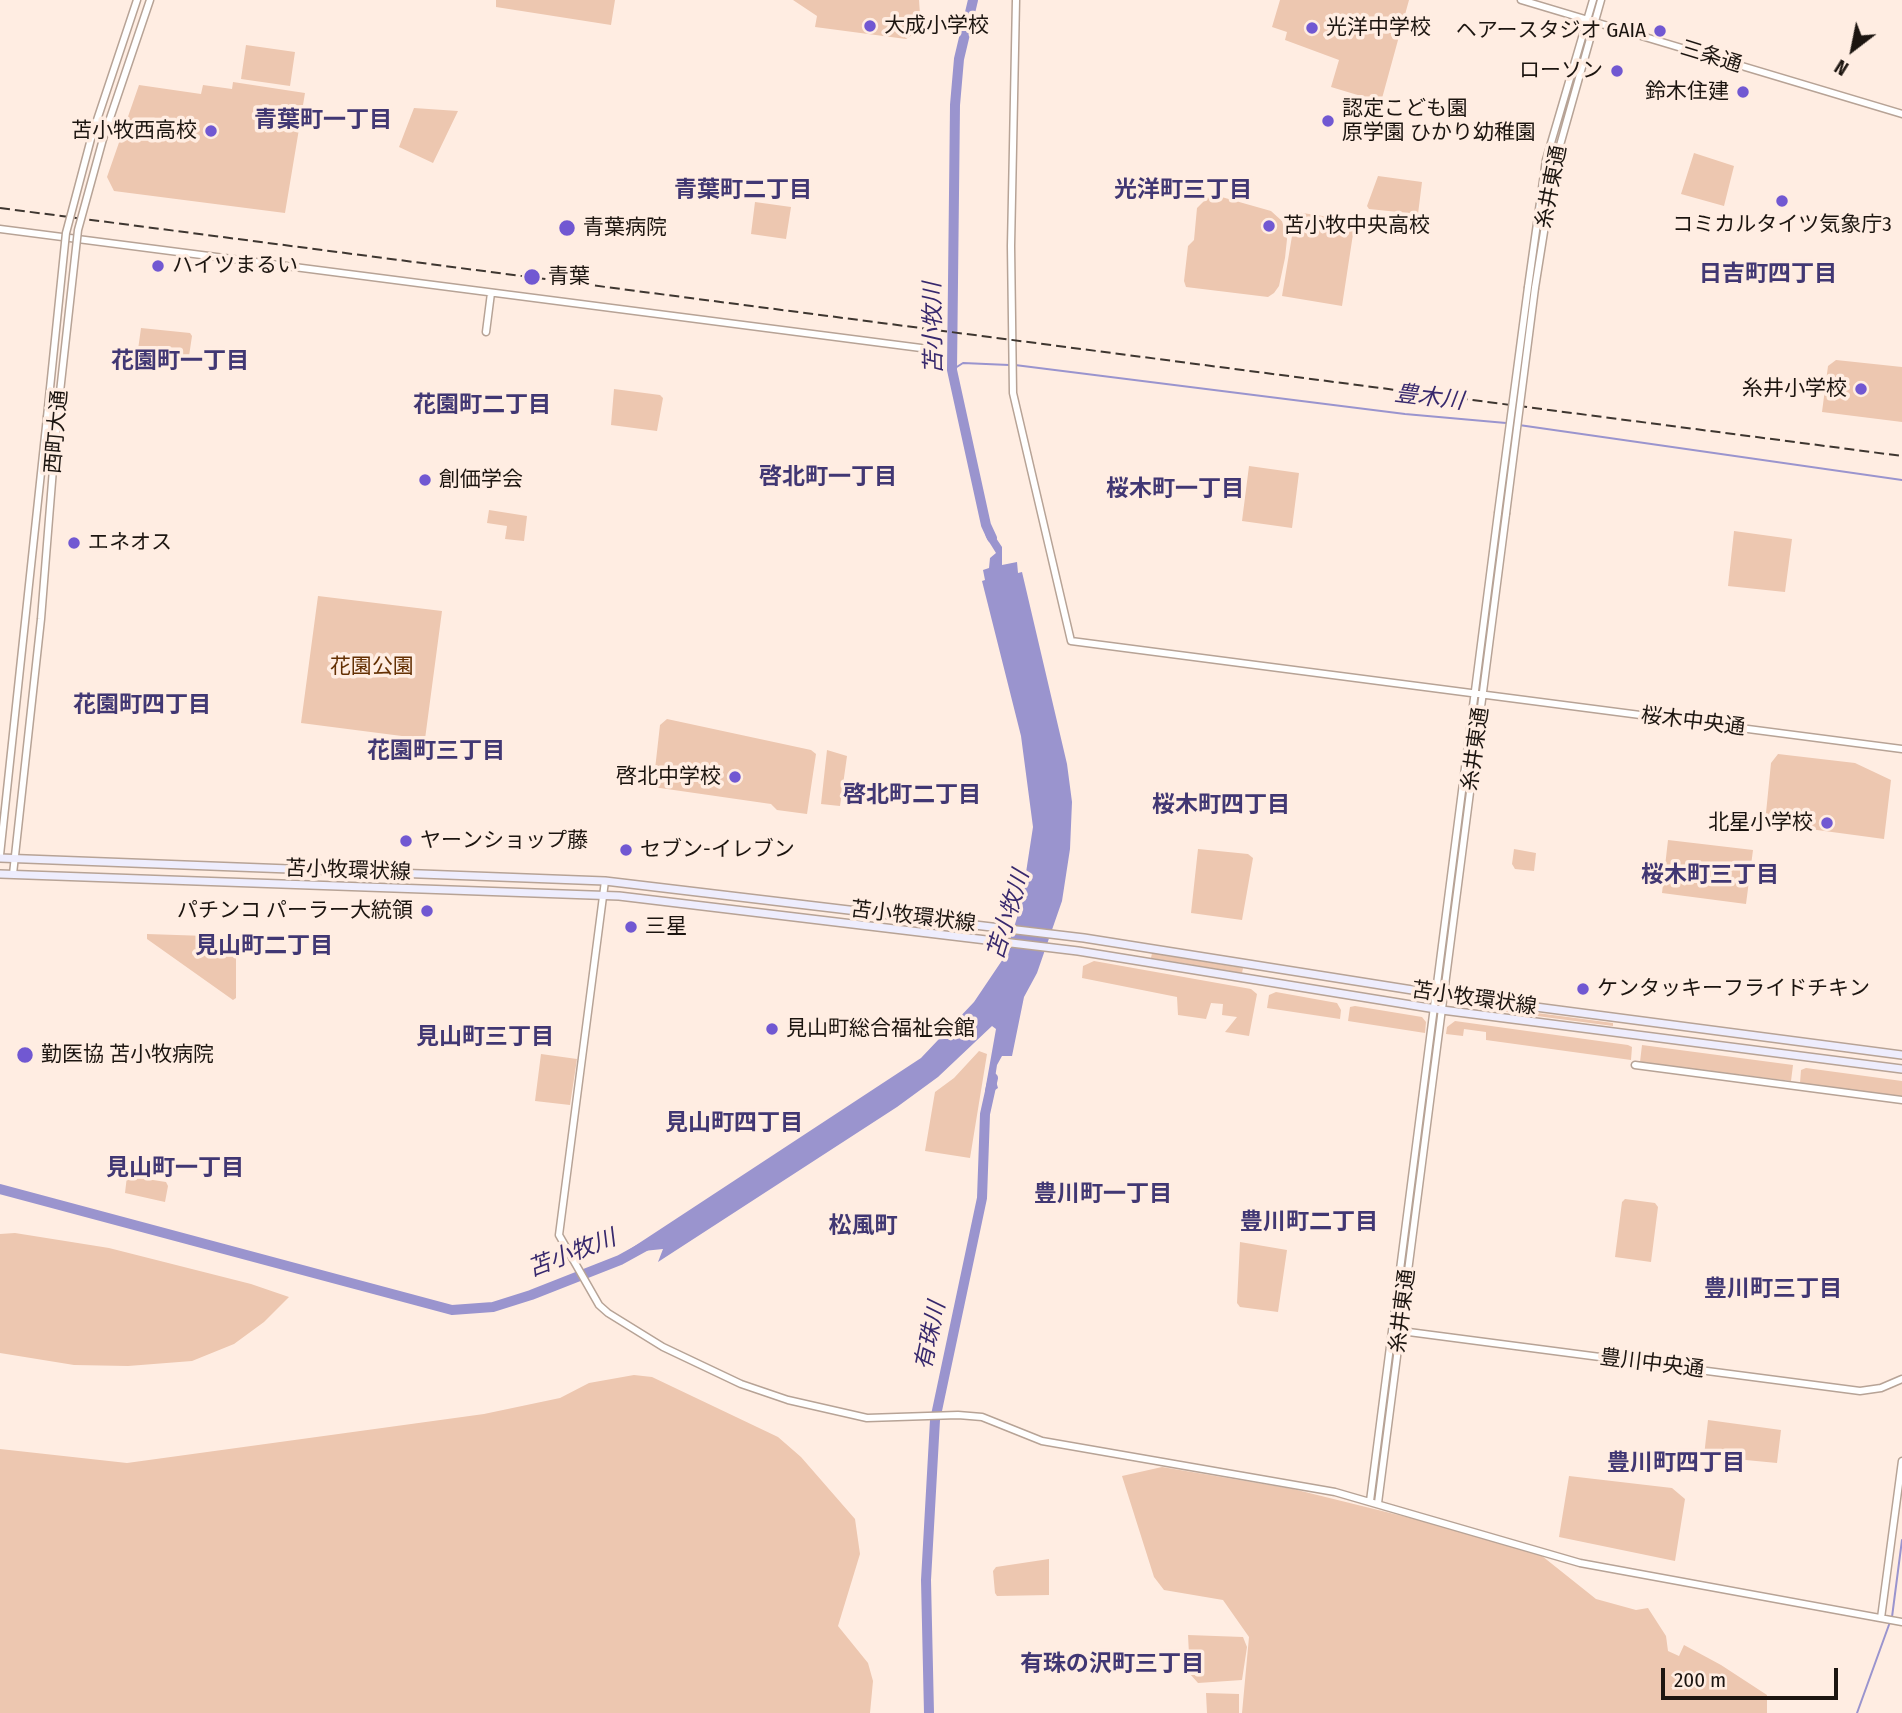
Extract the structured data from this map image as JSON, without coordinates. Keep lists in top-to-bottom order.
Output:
{
  "streets": {
    "main road": ["苫小牧環状線"],
    "street": [
      "三条通",
      "糸井東通",
      "西町大通",
      "桜木中央通",
      "豊川中央通"
    ]
  },
  "crossings": [
    ["三条通", "糸井東通"],
    ["糸井東通", "桜木中央通"],
    ["糸井東通", "苫小牧環状線"],
    ["糸井東通", "豊川中央通"],
    ["西町大通", "苫小牧環状線"]
  ],
  "districts": [
    "青葉町一丁目",
    "青葉町二丁目",
    "光洋町三丁目",
    "日吉町四丁目",
    "花園町一丁目",
    "花園町二丁目",
    "啓北町一丁目",
    "桜木町一丁目",
    "花園町四丁目",
    "花園町三丁目",
    "啓北町二丁目",
    "桜木町四丁目",
    "桜木町三丁目",
    "見山町二丁目",
    "見山町三丁目",
    "見山町四丁目",
    "見山町一丁目",
    "豊川町一丁目",
    "豊川町二丁目",
    "松風町",
    "豊川町三丁目",
    "豊川町四丁目",
    "有珠の沢町三丁目"
  ],
  "water": ["苫小牧川", "豊木川", "有珠川"],
  "parks": ["花園公園"],
  "places": [
    "大成小学校",
    "光洋中学校",
    "ヘアースタジオ GAIA",
    "ローソン",
    "鈴木住建",
    "認定こども園 原学園 ひかり幼稚園",
    "苫小牧西高校",
    "コミカルタイツ気象庁3",
    "苫小牧中央高校",
    "青葉病院",
    "ハイツまるい",
    "青葉",
    "糸井小学校",
    "創価学会",
    "エネオス",
    "啓北中学校",
    "北星小学校",
    "ヤーンショップ藤",
    "セブン-イレブン",
    "パチンコ パーラー大統領",
    "三星",
    "ケンタッキーフライドチキン",
    "見山町総合福祉会館",
    "勤医協 苫小牧病院"
  ],
  "scale_bar": "200 m",
  "north": "bottom left"
}
